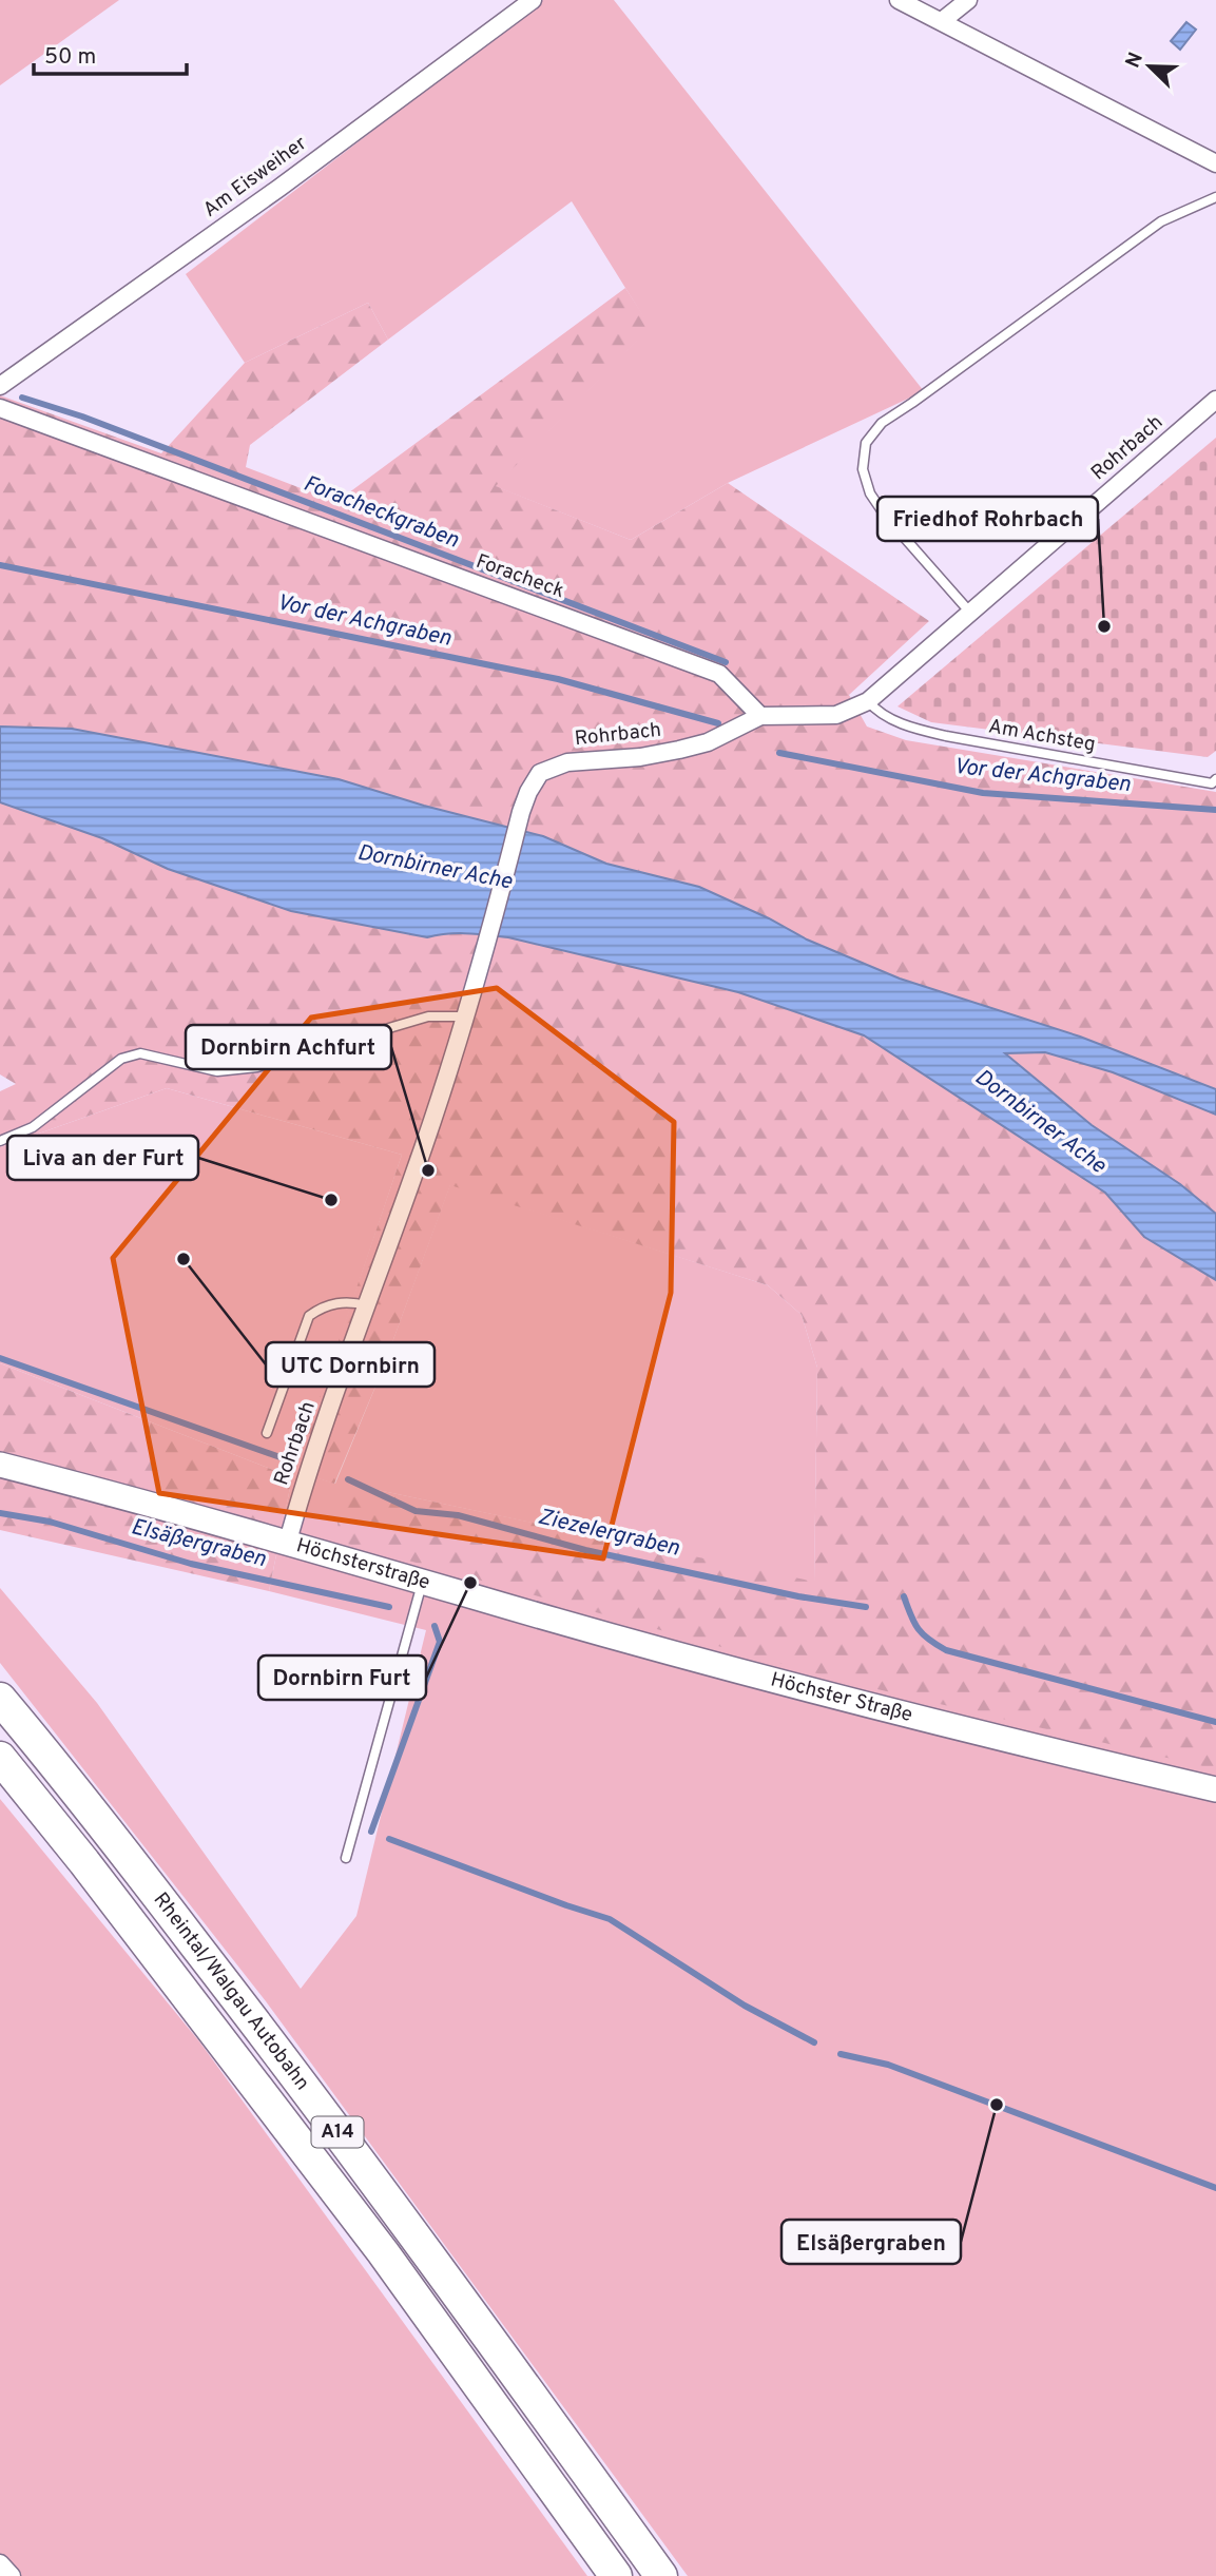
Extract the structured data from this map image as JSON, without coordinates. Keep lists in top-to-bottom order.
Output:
{
  "streets": {
    "highway": ["Rheintal/Walgau Autobahn", "A14"],
    "main road": ["Höchsterstraße", "Höchster Straße"],
    "street": ["Am Eisweiher", "Rohrbach", "Foracheck"],
    "lane": ["Am Achsteg"]
  },
  "crossings": [
    ["Rohrbach", "Foracheck"],
    ["Rohrbach", "Am Achsteg"],
    ["Rohrbach", "Höchsterstraße"],
    ["Höchsterstraße", "Höchster Straße"]
  ],
  "water": [
    "Foracheckgraben",
    "Vor der Achgraben",
    "Dornbirner Ache",
    "Ziezelergraben",
    "Elsäßergraben"
  ],
  "places": [
    "Friedhof Rohrbach",
    "Dornbirn Achfurt",
    "Liva an der Furt",
    "UTC Dornbirn",
    "Dornbirn Furt",
    "Elsäßergraben"
  ],
  "scale_bar": "50 m",
  "north": "top left"
}
